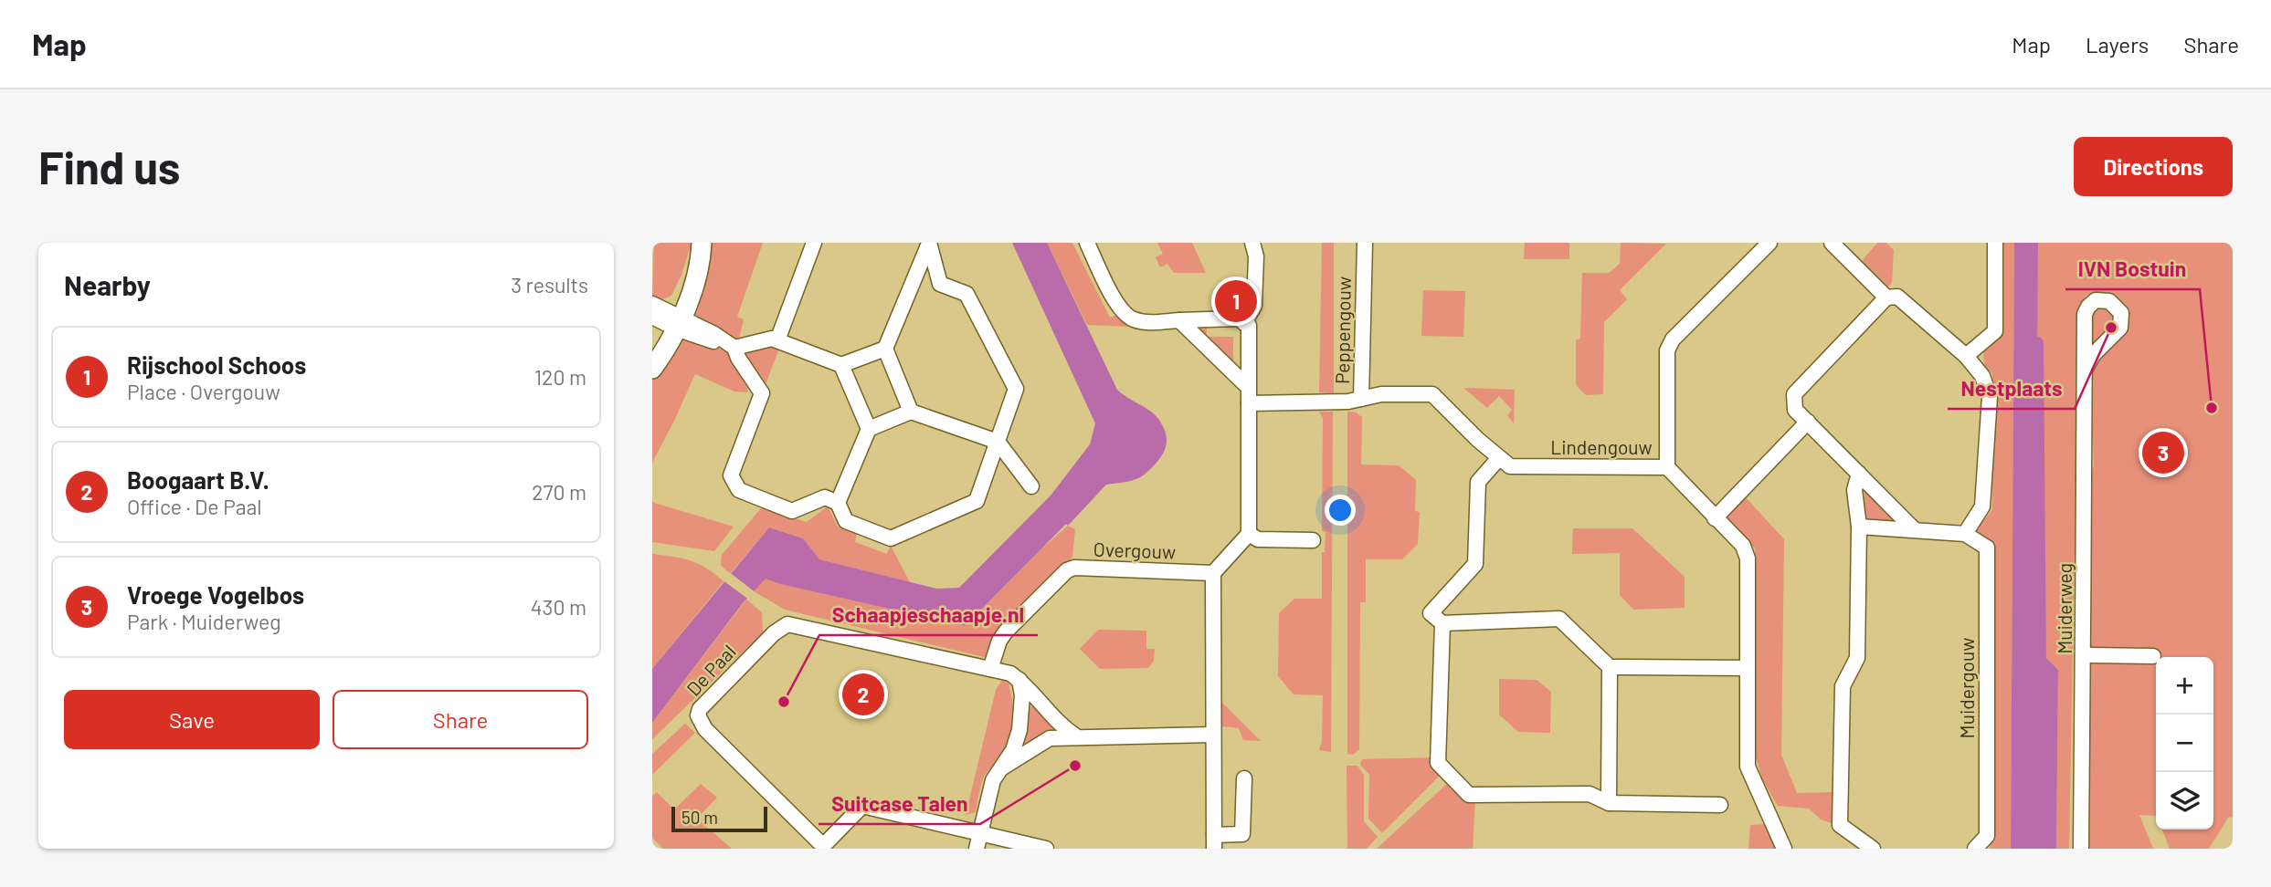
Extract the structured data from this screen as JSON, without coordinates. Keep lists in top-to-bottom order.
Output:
{
  "streets": {
    "street": [
      "Peppengouw",
      "Lindengouw",
      "Overgouw",
      "Muiderweg",
      "De Paal",
      "Muidergouw"
    ]
  },
  "crossings": [
    ["Overgouw", "De Paal"]
  ],
  "places": [
    "Nestplaats",
    "IVN Bostuin",
    "Schaapjeschaapje.nl",
    "Suitcase Talen"
  ],
  "scale_bar": "50 m",
  "page": {
    "header": "Map",
    "nav": ["Map", "Layers", "Share"],
    "buttons": [
      "Directions",
      ["Save", "Share"]
    ],
    "title": "Find us",
    "heading": ["Nearby", "3 results"],
    "pins": ["1", "3", "2"],
    "list": [
      {
        "mark": "1",
        "name": "Rijschool Schoos",
        "note": "Place · Overgouw",
        "value": "120 m"
      },
      {
        "mark": "2",
        "name": "Boogaart B.V.",
        "note": "Office · De Paal",
        "value": "270 m"
      },
      {
        "mark": "3",
        "name": "Vroege Vogelbos",
        "note": "Park · Muiderweg",
        "value": "430 m"
      }
    ],
    "map_buttons": ["+", "−"],
    "scale": "50 m"
  }
}
